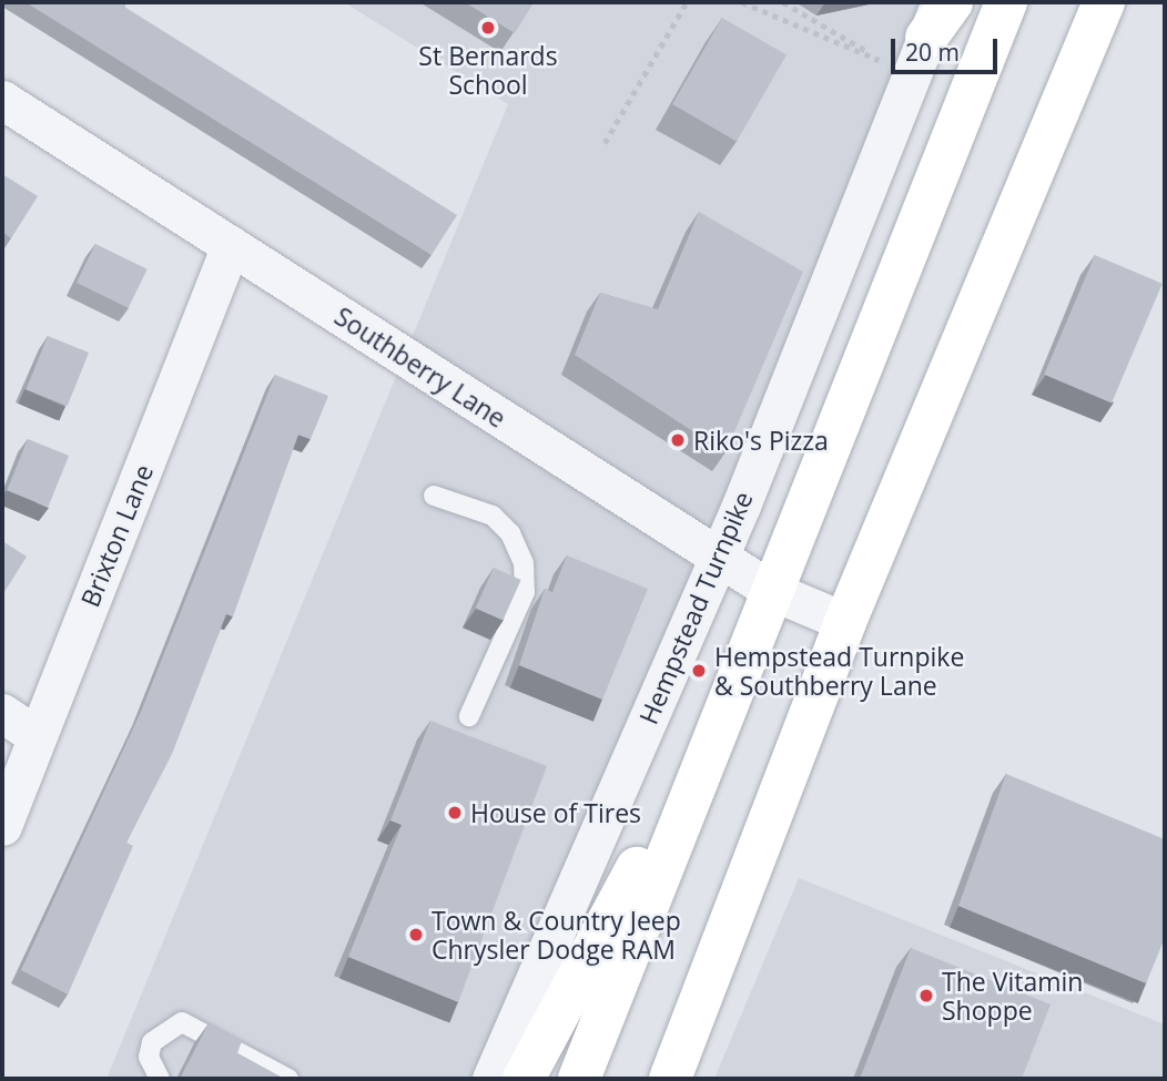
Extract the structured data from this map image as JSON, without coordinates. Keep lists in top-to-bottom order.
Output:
{
  "streets": {
    "street": ["Southberry Lane", "Brixton Lane", "Hempstead Turnpike"]
  },
  "crossings": [
    ["Southberry Lane", "Brixton Lane"],
    ["Southberry Lane", "Hempstead Turnpike"]
  ],
  "places": [
    "St Bernards School",
    "Riko's Pizza",
    "Hempstead Turnpike & Southberry Lane",
    "House of Tires",
    "Town & Country Jeep Chrysler Dodge RAM",
    "The Vitamin Shoppe"
  ],
  "scale_bar": "20 m"
}
